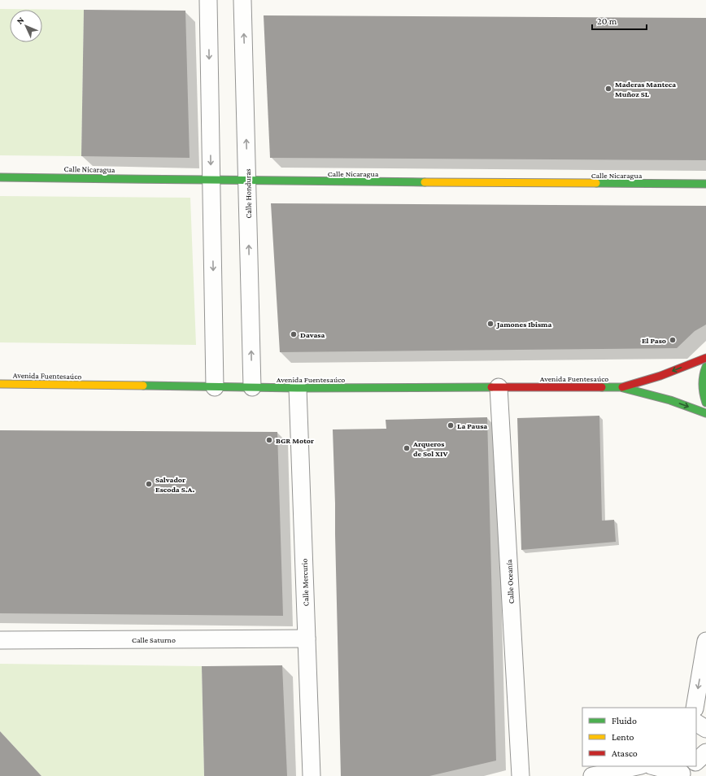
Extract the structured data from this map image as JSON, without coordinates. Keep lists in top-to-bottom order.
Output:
{
  "streets": {
    "street": [
      "Calle Nicaragua",
      "Calle Honduras",
      "Avenida Fuentesaúco",
      "Calle Oceanía",
      "Calle Mercurio",
      "Calle Saturno"
    ]
  },
  "crossings": [
    ["Calle Nicaragua", "Calle Honduras"],
    ["Calle Honduras", "Avenida Fuentesaúco"],
    ["Avenida Fuentesaúco", "Calle Oceanía"],
    ["Avenida Fuentesaúco", "Calle Mercurio"],
    ["Calle Mercurio", "Calle Saturno"]
  ],
  "places": [
    "Maderas Manteca Muñoz SL",
    "Jamones Ibisma",
    "Davasa",
    "El Paso",
    "La Pausa",
    "BGR Motor",
    "Arqueros de Sol XIV",
    "Salvador Escoda S.A."
  ],
  "legend": ["Fluido", "Lento", "Atasco"],
  "scale_bar": "20 m",
  "north": "top left"
}
